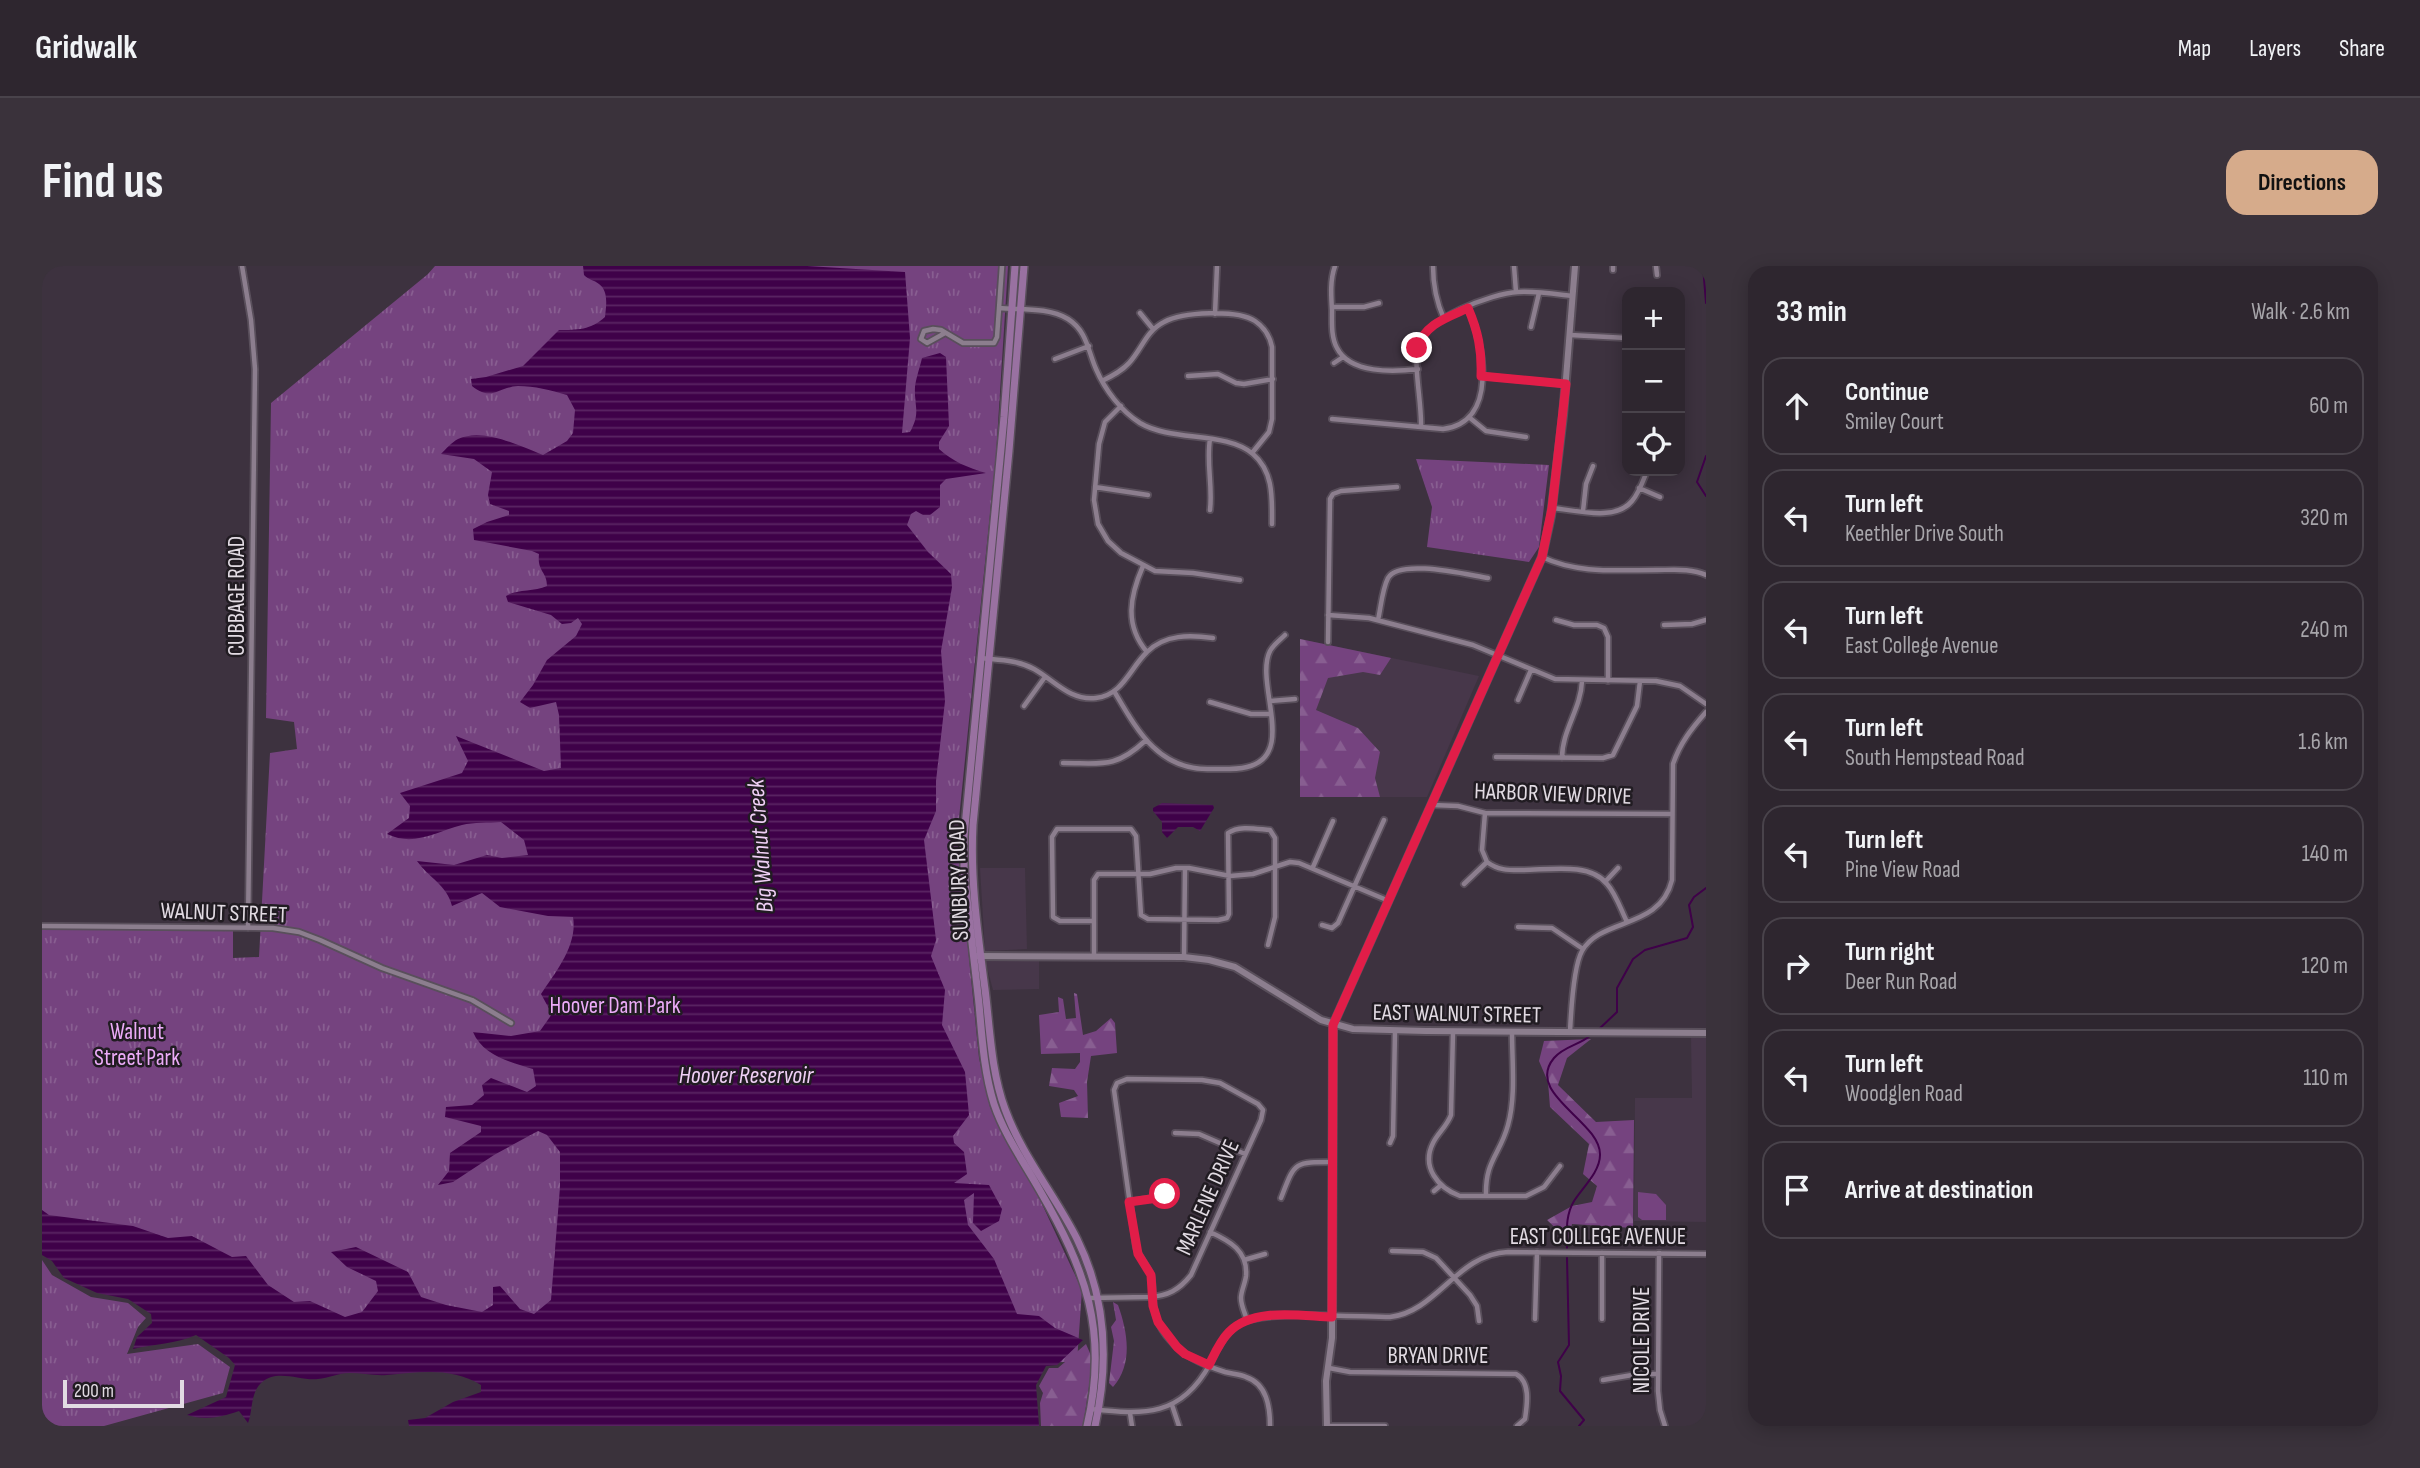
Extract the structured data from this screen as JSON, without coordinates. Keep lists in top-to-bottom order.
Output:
{
  "streets": {
    "main road": ["SUNBURY ROAD"],
    "street": [
      "CUBBAGE ROAD",
      "HARBOR VIEW DRIVE",
      "WALNUT STREET",
      "EAST WALNUT STREET",
      "MARLENE DRIVE",
      "EAST COLLEGE AVENUE",
      "NICOLE DRIVE",
      "BRYAN DRIVE"
    ]
  },
  "crossings": [
    ["CUBBAGE ROAD", "WALNUT STREET"],
    ["SUNBURY ROAD", "EAST WALNUT STREET"],
    ["SUNBURY ROAD", "MARLENE DRIVE"],
    ["EAST COLLEGE AVENUE", "NICOLE DRIVE"]
  ],
  "water": ["Big Walnut Creek", "Hoover Reservoir"],
  "parks": ["Hoover Dam Park", "Walnut Street Park"],
  "scale_bar": "200 m",
  "page": {
    "header": "Gridwalk",
    "nav": ["Map", "Layers", "Share"],
    "buttons": "Directions",
    "title": "Find us",
    "heading": ["33 min", "Walk · 2.6 km"],
    "map_buttons": ["+", "−"],
    "list": [
      ["Continue", "Smiley Court", "60 m"],
      ["Turn left", "Keethler Drive South", "320 m"],
      ["Turn left", "East College Avenue", "240 m"],
      ["Turn left", "South Hempstead Road", "1.6 km"],
      ["Turn left", "Pine View Road", "140 m"],
      ["Turn right", "Deer Run Road", "120 m"],
      ["Turn left", "Woodglen Road", "110 m"],
      "Arrive at destination"
    ],
    "scale": "200 m"
  }
}
